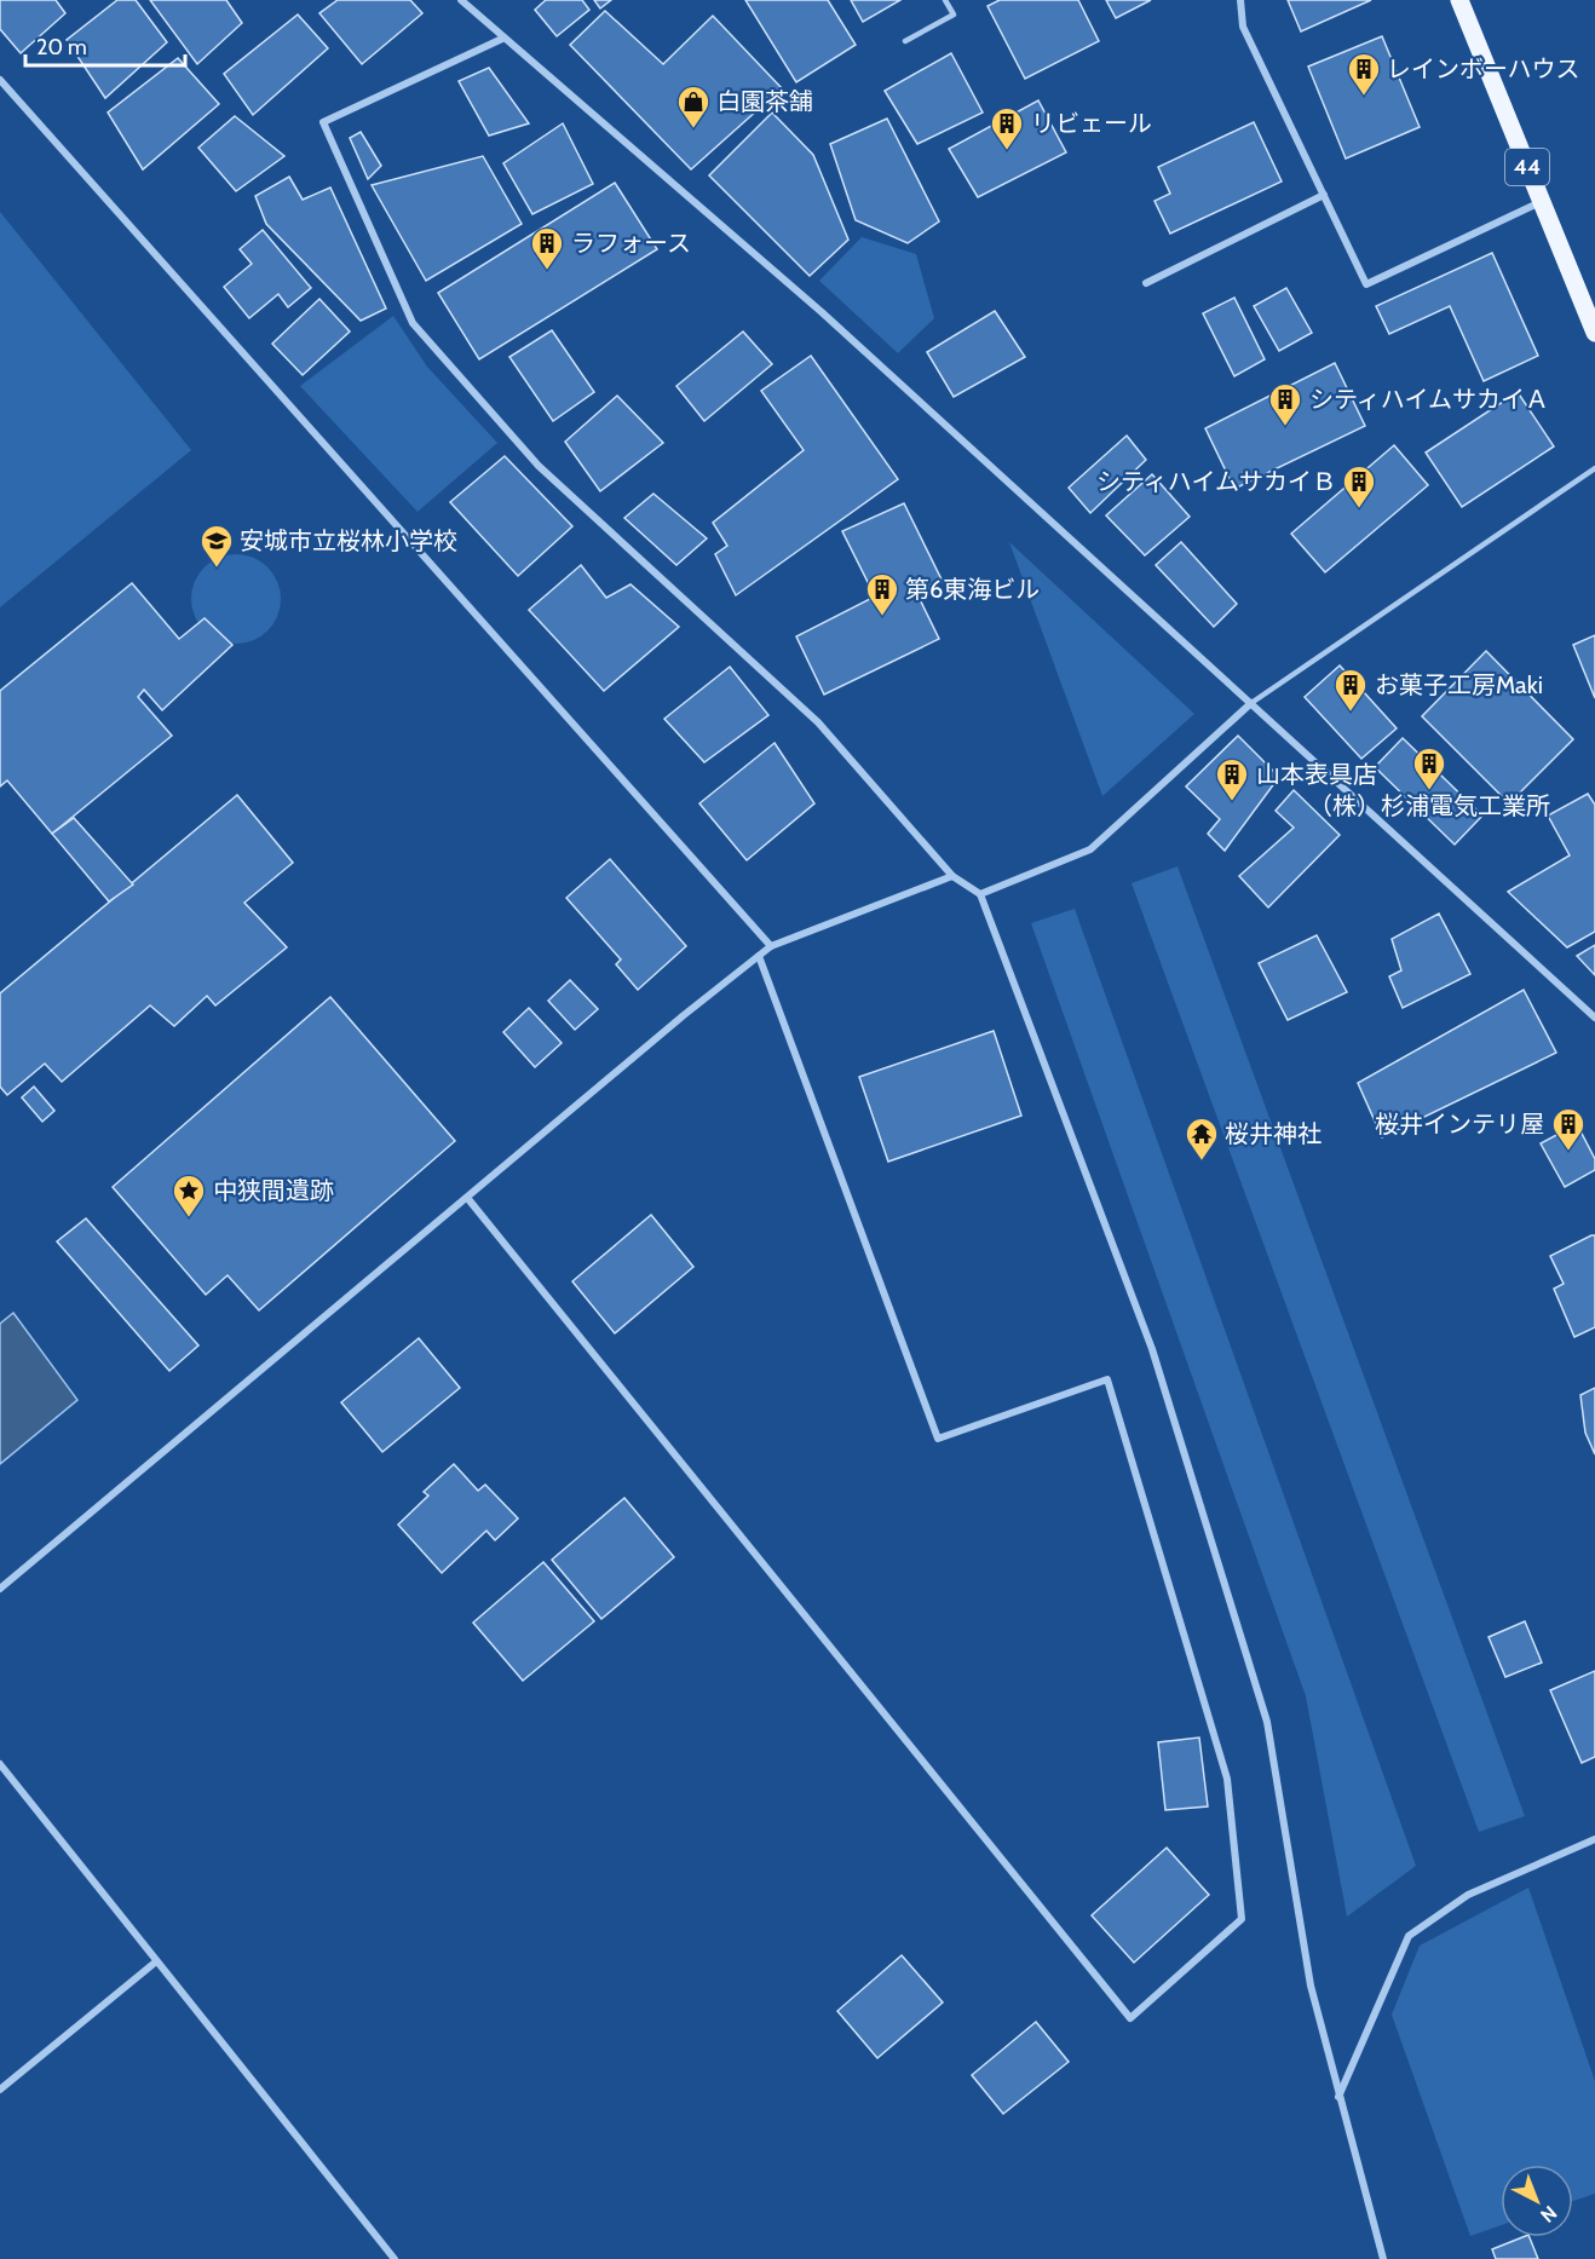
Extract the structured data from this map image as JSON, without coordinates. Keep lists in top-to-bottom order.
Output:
{
  "streets": {
    "main road": ["44"]
  },
  "places": {
    "building": [
      "レインボーハウス",
      "リビェール",
      "ラフォース",
      "シティハイムサカイＡ",
      "シティハイムサカイＢ",
      "第6東海ビル",
      "お菓子工房Maki",
      "（株）杉浦電気工業所",
      "山本表具店",
      "桜井インテリ屋"
    ],
    "shop": ["白園茶舗"],
    "school or university": ["安城市立桜林小学校"],
    "temple": ["桜井神社"],
    "place": ["中狭間遺跡"]
  },
  "scale_bar": "20 m",
  "north": "bottom right"
}
